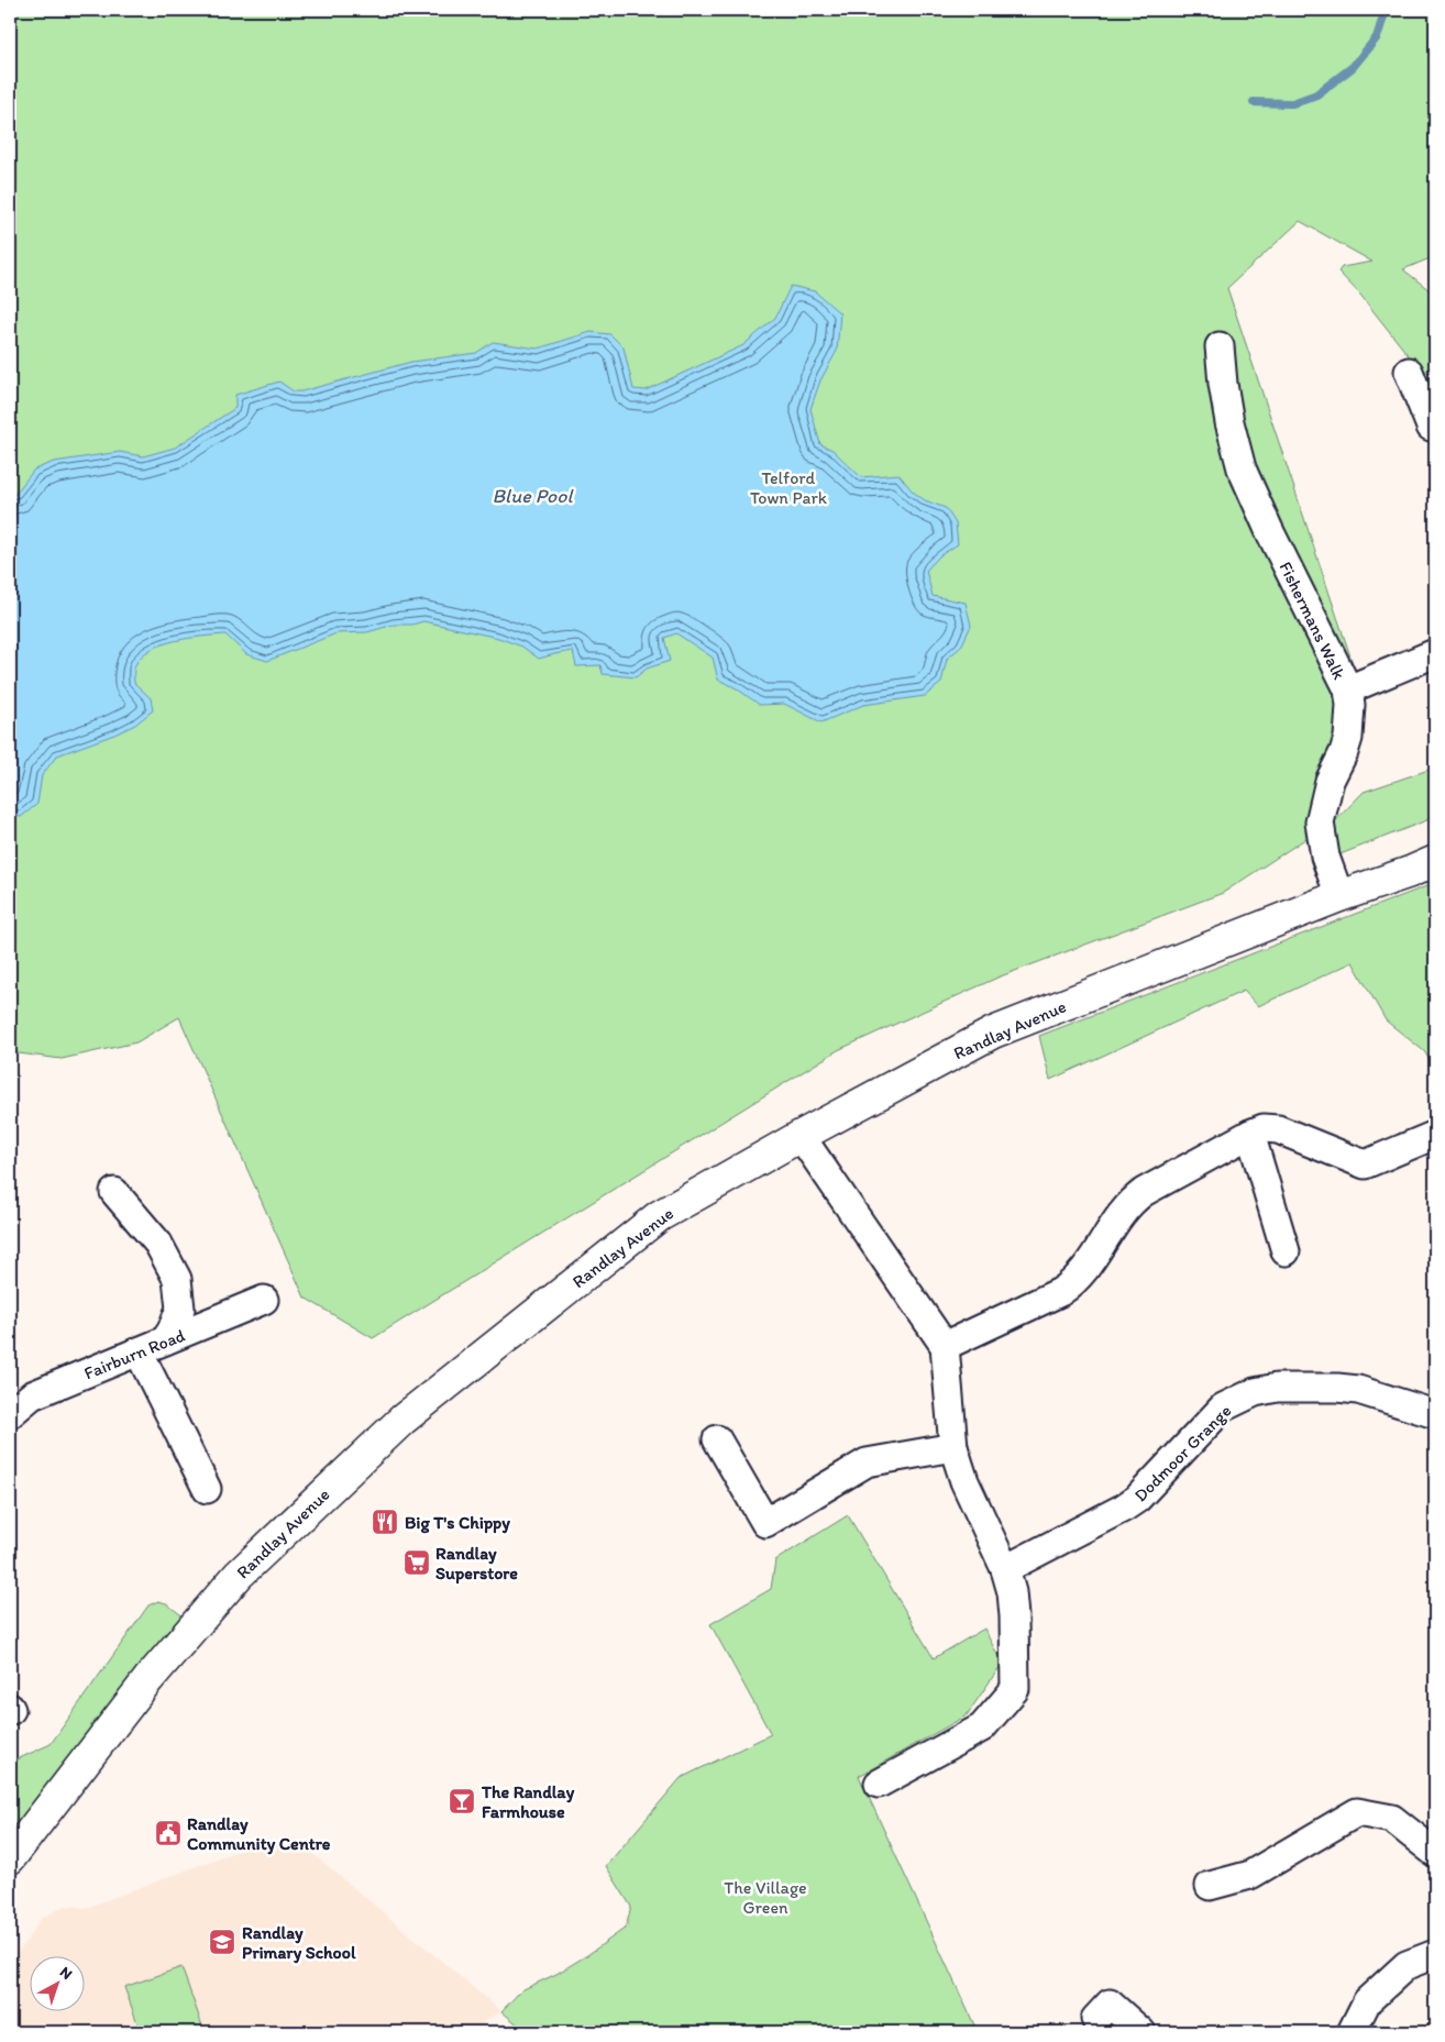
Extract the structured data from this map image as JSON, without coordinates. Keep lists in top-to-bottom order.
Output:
{
  "streets": {
    "street": [
      "Fishermans Walk",
      "Randlay Avenue",
      "Fairburn Road",
      "Dodmoor Grange"
    ]
  },
  "crossings": [
    ["Fishermans Walk", "Randlay Avenue"]
  ],
  "water": ["Blue Pool"],
  "parks": ["Telford Town Park", "The Village Green"],
  "places": {
    "restaurant": ["Big T's Chippy"],
    "supermarket": ["Randlay Superstore"],
    "bar": ["The Randlay Farmhouse"],
    "public building": ["Randlay Community Centre"],
    "school or university": ["Randlay Primary School"]
  },
  "north": "top right"
}
